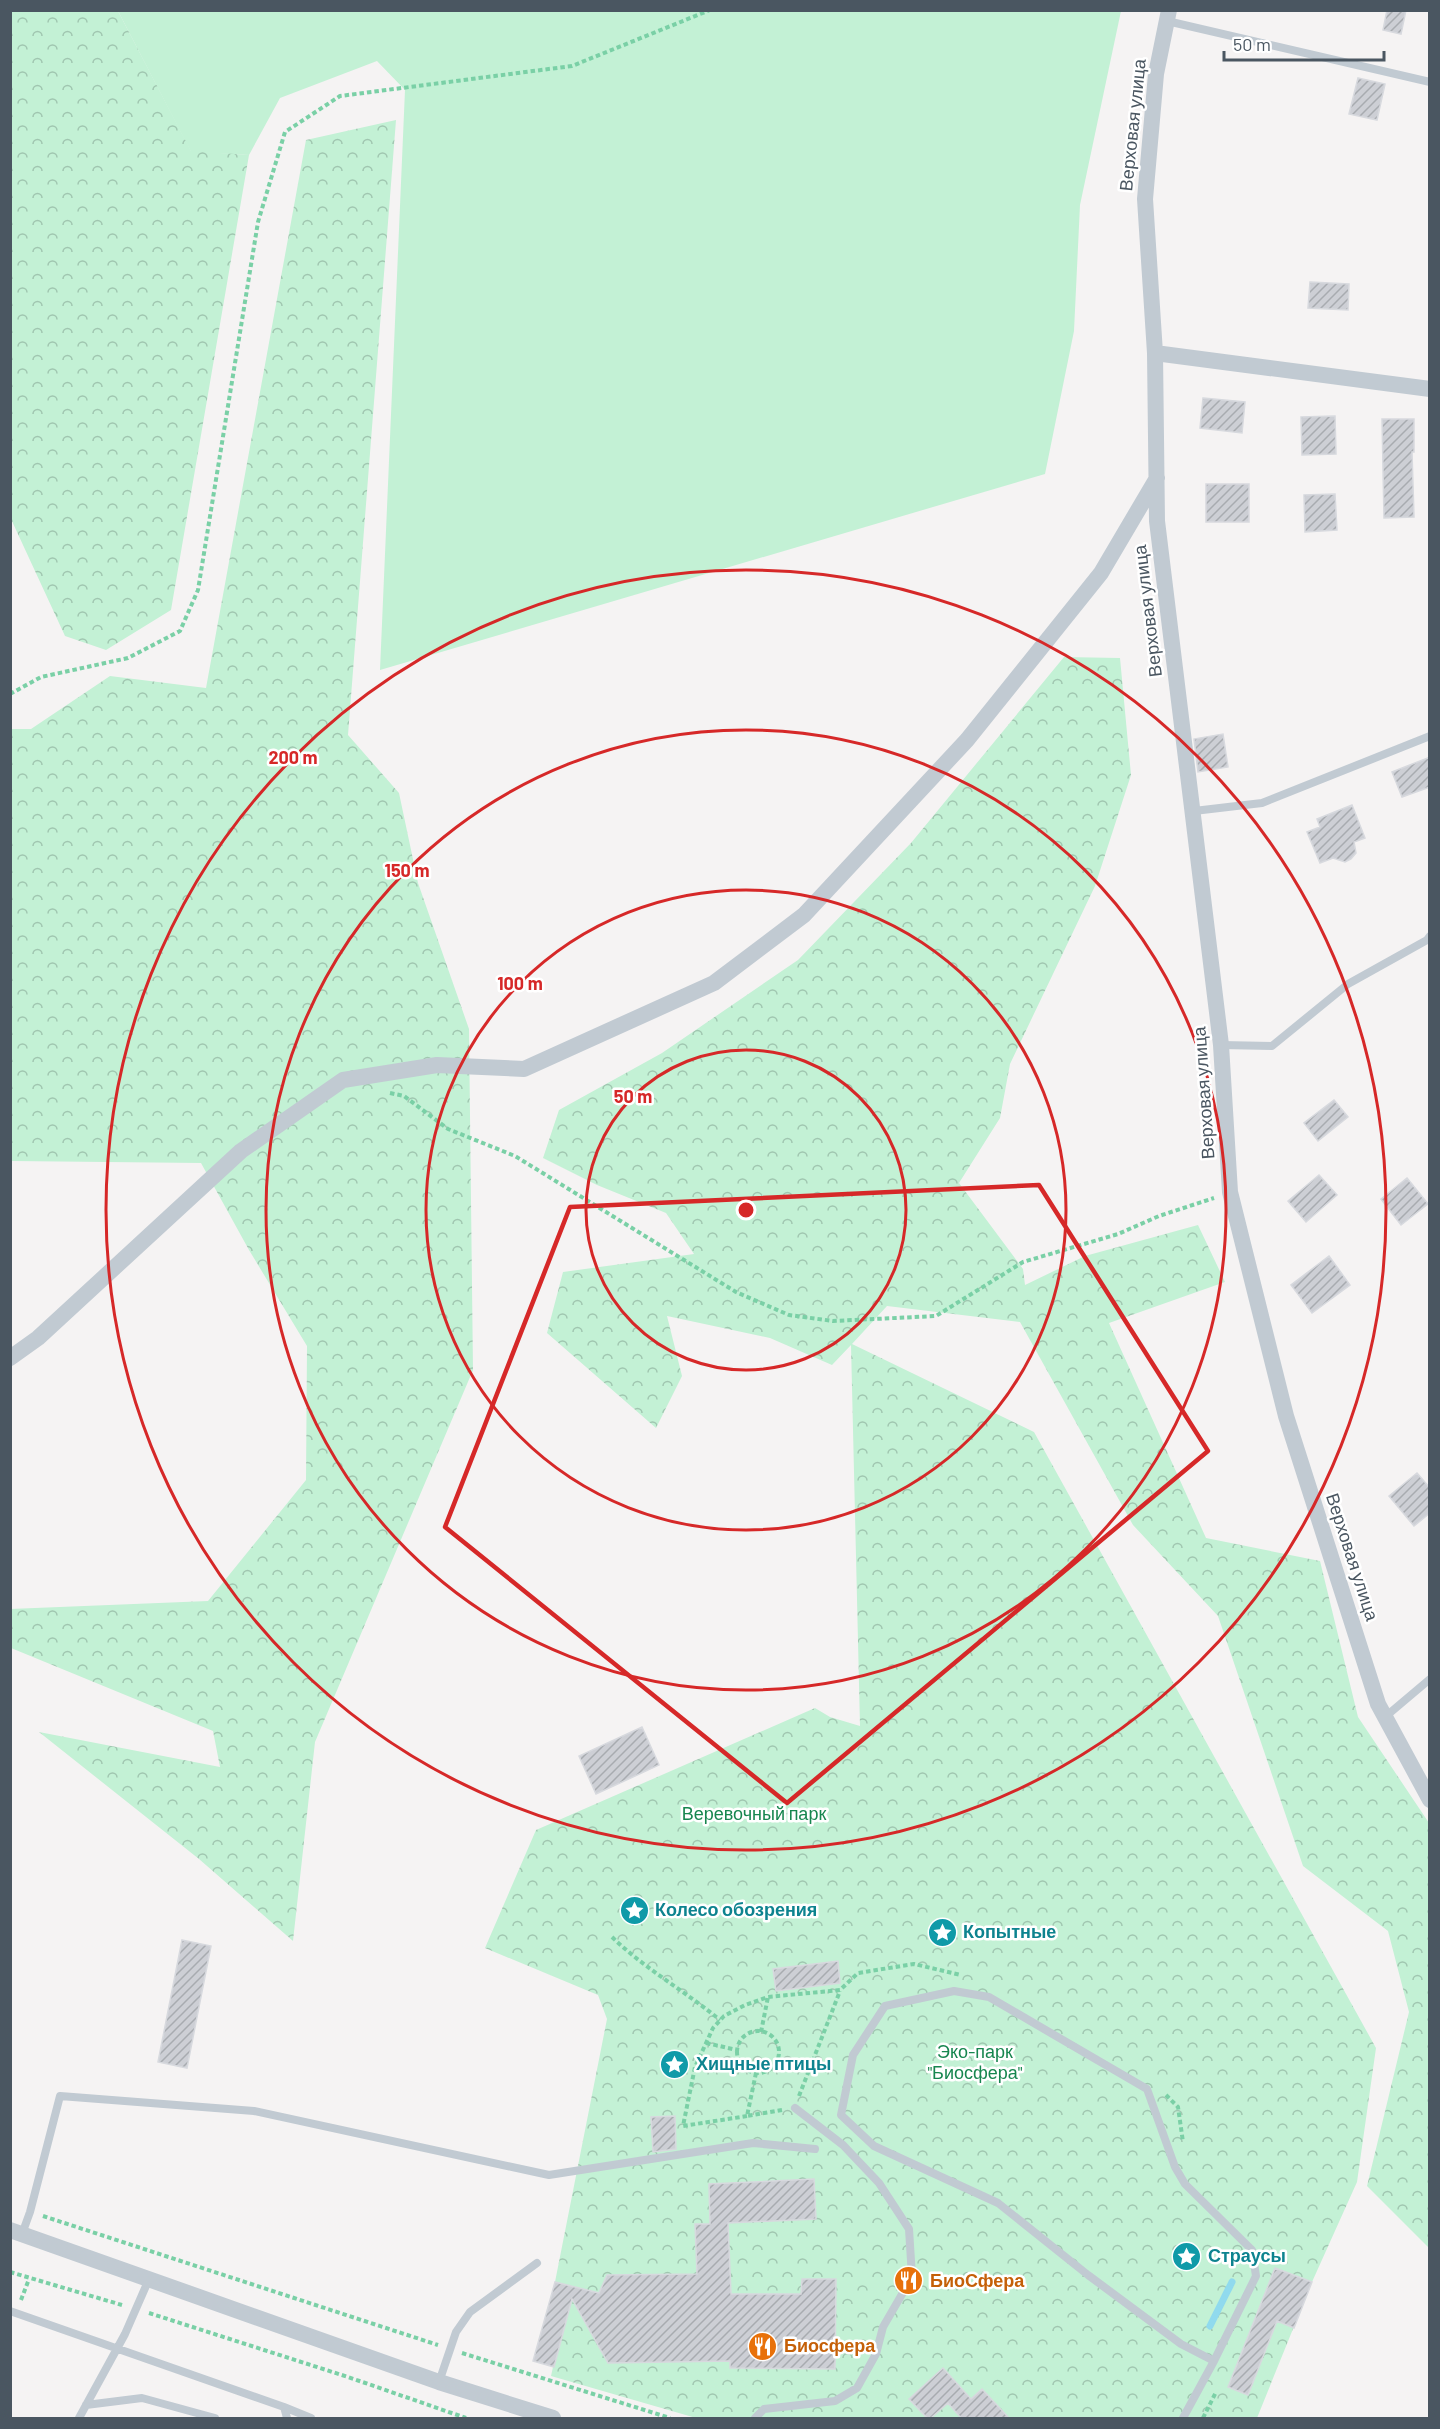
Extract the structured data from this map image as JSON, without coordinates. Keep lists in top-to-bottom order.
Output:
{
  "streets": {
    "street": ["Верховая улица"]
  },
  "parks": ["Веревочный парк", "Эко-парк \"Биосфера\""],
  "places": {
    "place": [
      "Колесо обозрения",
      "Копытные",
      "Хищные птицы",
      "Страусы"
    ],
    "restaurant": ["БиоСфера", "Биосфера"]
  },
  "scale_bar": "50 m",
  "rings": [
    "200 m",
    "150 m",
    "100 m",
    "50 m"
  ]
}
